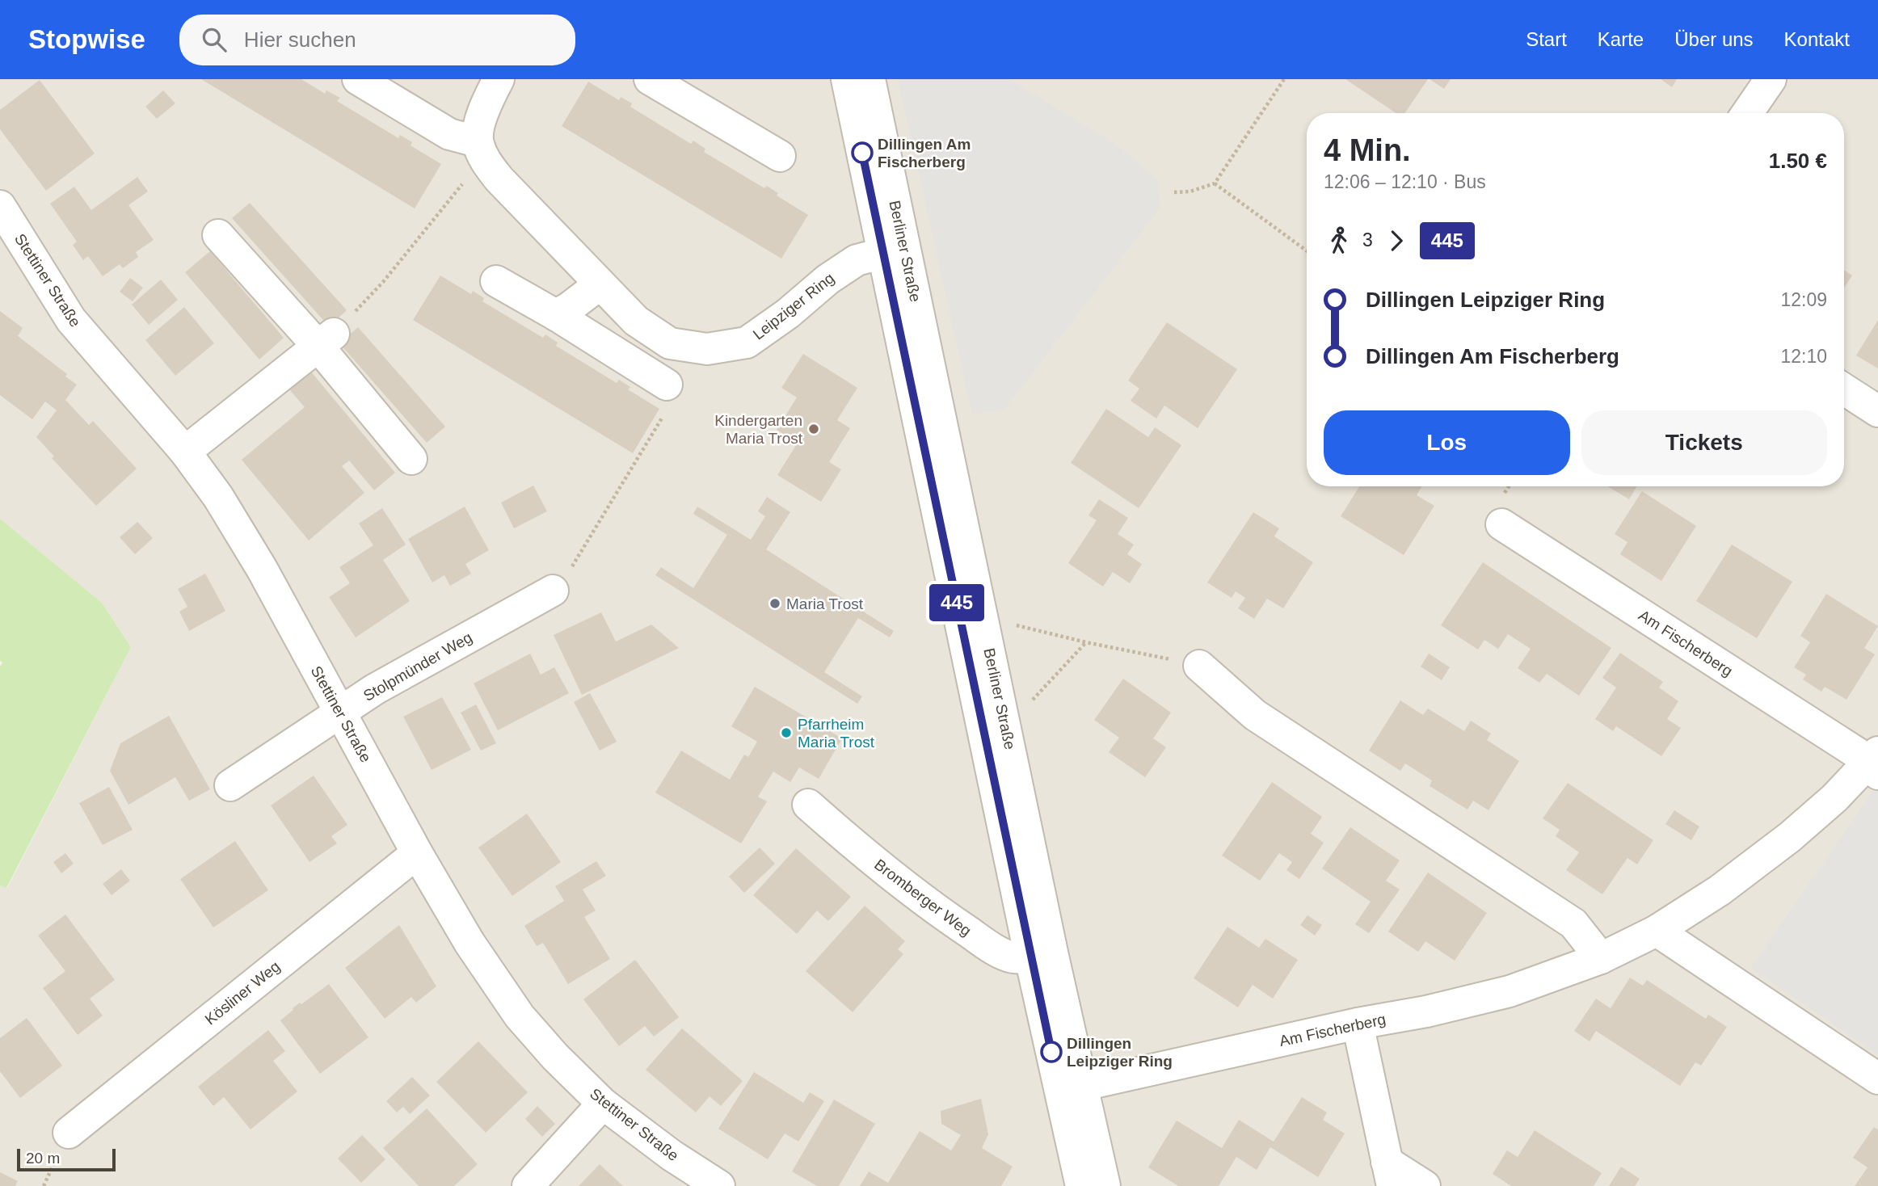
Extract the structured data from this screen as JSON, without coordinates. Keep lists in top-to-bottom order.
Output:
{
  "streets": {
    "street": [
      "Berliner Straße",
      "Stettiner Straße",
      "Leipziger Ring",
      "Am Fischerberg",
      "Stolpmünder Weg",
      "Bromberger Weg",
      "Kösliner Weg"
    ]
  },
  "crossings": [
    ["Berliner Straße", "Leipziger Ring"],
    ["Berliner Straße", "Am Fischerberg"],
    ["Berliner Straße", "Bromberger Weg"],
    ["Stettiner Straße", "Stolpmünder Weg"],
    ["Stettiner Straße", "Kösliner Weg"]
  ],
  "places": [
    "Dillingen Am Fischerberg",
    "Kindergarten Maria Trost",
    "Maria Trost",
    "Pfarrheim Maria Trost",
    "Dillingen Leipziger Ring"
  ],
  "lines": ["bus line 445"],
  "scale_bar": "20 m",
  "page": {
    "header": "Stopwise",
    "search": "Hier suchen",
    "nav": [
      "Start",
      "Karte",
      "Über uns",
      "Kontakt"
    ],
    "on_map": "445",
    "heading": ["4 Min.", "12:06 – 12:10 · Bus", "1.50 €"],
    "legs": ["3", "445"],
    "list": [
      {
        "name": "Dillingen Leipziger Ring",
        "value": "12:09"
      },
      {
        "name": "Dillingen Am Fischerberg",
        "value": "12:10"
      }
    ],
    "buttons": ["Los", "Tickets"],
    "scale": "20 m"
  }
}
